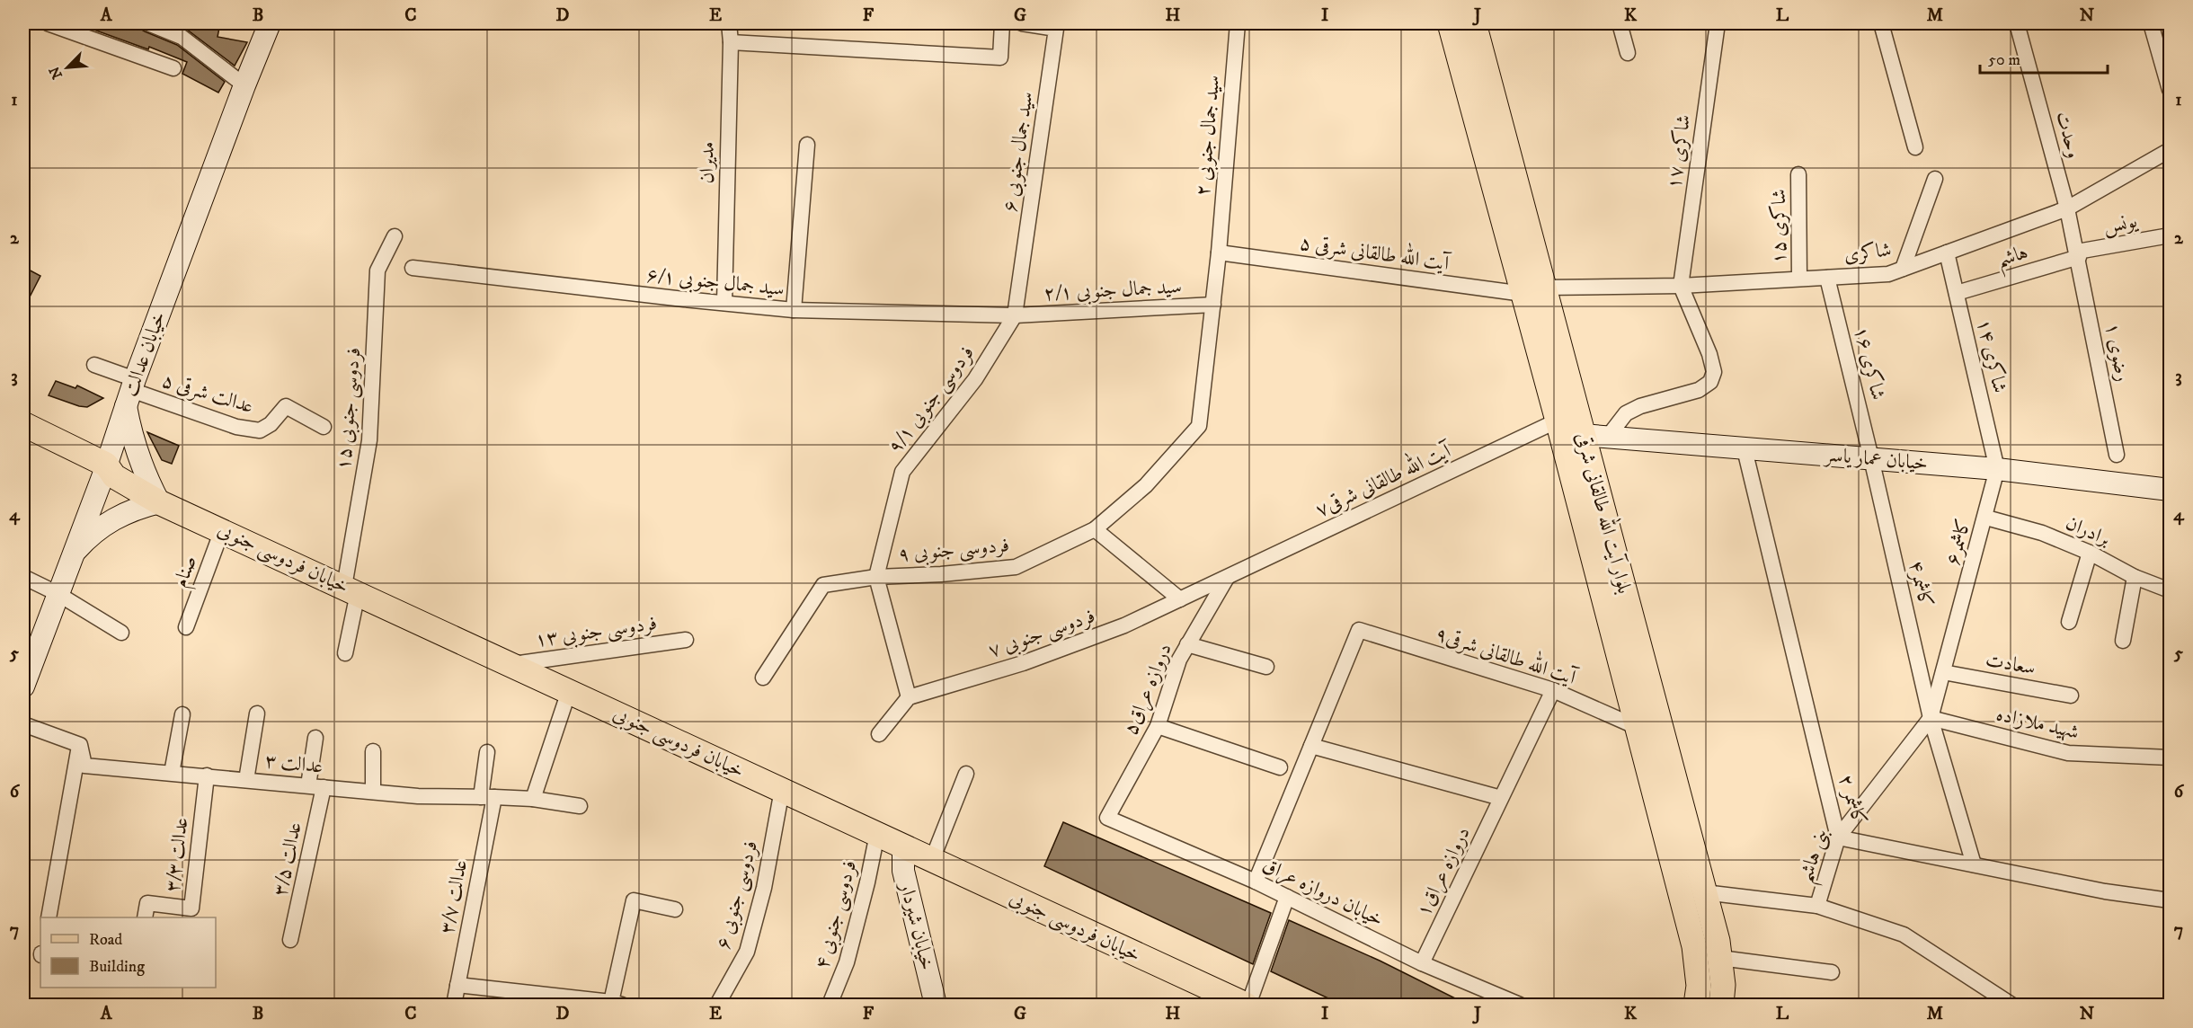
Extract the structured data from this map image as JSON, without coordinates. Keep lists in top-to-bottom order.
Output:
{
  "streets": {
    "main road": [
      "خیابان عدالت",
      "خیابان عمار یاسر",
      "بلوار آیت الله طالقانی شرقی",
      "خیابان فردوسی جنوبی",
      "خیابان شیردار"
    ],
    "street": [
      "وحدت",
      "سید جمال جنوبی ۲",
      "سید جمال جنوبی ۶",
      "شاکری ۱۷",
      "مدیران",
      "یونس",
      "شاکری ۱۵",
      "شاکری",
      "آیت الله طالقانی شرقی ۵",
      "هاشم",
      "سید جمال جنوبی ۶/۱",
      "سید جمال جنوبی ۲/۱",
      "رضوی ۱",
      "شاکری ۱۴",
      "شاکری ۱۶",
      "عدالت شرقی ۵",
      "فردوسی جنوبی ۹/۱",
      "فردوسی جنوبی ۱۵",
      "آیت الله طالقانی شرقی۷",
      "برادران",
      "کاشمر۶",
      "فردوسی جنوبی ۹",
      "صنام",
      "کاشمر۴",
      "فردوسی جنوبی ۱۳",
      "فردوسی جنوبی ۷",
      "آیت الله طالقانی شرقی۹",
      "سعادت",
      "دروازه عراق۵",
      "شهید ملازاده",
      "عدالت ۳",
      "کاشمر ۲",
      "عدالت ۳/۳",
      "بنی هاشم",
      "عدالت ۳/۵",
      "دروازه عراق۱",
      "خیابان دروازه عراق",
      "فردوسی جنوبی ۶",
      "عدالت ۳/۷",
      "فردوسی جنوبی ۴"
    ]
  },
  "crossings": [
    ["وحدت", "یونس"],
    ["وحدت", "شاکری"],
    ["وحدت", "هاشم"],
    ["وحدت", "رضوی ۱"],
    ["سید جمال جنوبی ۲", "آیت الله طالقانی شرقی ۵"],
    ["سید جمال جنوبی ۲", "فردوسی جنوبی ۹"],
    ["سید جمال جنوبی ۶", "سید جمال جنوبی ۶/۱"],
    ["سید جمال جنوبی ۶", "سید جمال جنوبی ۲/۱"],
    ["سید جمال جنوبی ۶", "فردوسی جنوبی ۹/۱"],
    ["شاکری ۱۷", "شاکری"],
    ["مدیران", "سید جمال جنوبی ۶/۱"],
    ["یونس", "هاشم"],
    ["یونس", "رضوی ۱"],
    ["شاکری ۱۵", "شاکری"],
    ["شاکری", "آیت الله طالقانی شرقی ۵"],
    ["شاکری", "شاکری ۱۴"],
    ["شاکری", "شاکری ۱۶"],
    ["شاکری", "بلوار آیت الله طالقانی شرقی"],
    ["آیت الله طالقانی شرقی ۵", "بلوار آیت الله طالقانی شرقی"],
    ["آیت الله طالقانی شرقی ۵", "فردوسی جنوبی ۹"],
    ["هاشم", "رضوی ۱"],
    ["هاشم", "شاکری ۱۴"],
    ["سید جمال جنوبی ۶/۱", "سید جمال جنوبی ۲/۱"],
    ["سید جمال جنوبی ۶/۱", "فردوسی جنوبی ۹/۱"],
    ["سید جمال جنوبی ۲/۱", "فردوسی جنوبی ۹/۱"],
    ["سید جمال جنوبی ۲/۱", "فردوسی جنوبی ۹"],
    ["خیابان عدالت", "عدالت شرقی ۵"],
    ["خیابان عدالت", "خیابان فردوسی جنوبی"],
    ["شاکری ۱۴", "خیابان عمار یاسر"],
    ["شاکری ۱۴", "کاشمر۶"],
    ["شاکری ۱۶", "خیابان عمار یاسر"],
    ["شاکری ۱۶", "کاشمر۴"],
    ["فردوسی جنوبی ۹/۱", "فردوسی جنوبی ۹"],
    ["فردوسی جنوبی ۱۵", "خیابان فردوسی جنوبی"],
    ["خیابان عمار یاسر", "بلوار آیت الله طالقانی شرقی"],
    ["خیابان عمار یاسر", "کاشمر۶"],
    ["خیابان عمار یاسر", "کاشمر۴"],
    ["خیابان عمار یاسر", "کاشمر ۲"],
    ["آیت الله طالقانی شرقی۷", "بلوار آیت الله طالقانی شرقی"],
    ["آیت الله طالقانی شرقی۷", "فردوسی جنوبی ۷"],
    ["آیت الله طالقانی شرقی۷", "دروازه عراق۵"],
    ["بلوار آیت الله طالقانی شرقی", "آیت الله طالقانی شرقی۹"],
    ["برادران", "کاشمر۶"],
    ["کاشمر۶", "کاشمر۴"],
    ["کاشمر۶", "سعادت"],
    ["کاشمر۶", "شهید ملازاده"],
    ["کاشمر۶", "بنی هاشم"],
    ["خیابان فردوسی جنوبی", "صنام"],
    ["خیابان فردوسی جنوبی", "فردوسی جنوبی ۱۳"],
    ["خیابان فردوسی جنوبی", "فردوسی جنوبی ۶"],
    ["خیابان فردوسی جنوبی", "فردوسی جنوبی ۴"],
    ["خیابان فردوسی جنوبی", "خیابان شیردار"],
    ["کاشمر۴", "شهید ملازاده"],
    ["کاشمر۴", "کاشمر ۲"],
    ["کاشمر۴", "بنی هاشم"],
    ["فردوسی جنوبی ۷", "دروازه عراق۵"],
    ["آیت الله طالقانی شرقی۹", "دروازه عراق۱"],
    ["دروازه عراق۵", "خیابان دروازه عراق"],
    ["شهید ملازاده", "بنی هاشم"],
    ["عدالت ۳", "عدالت ۳/۳"],
    ["عدالت ۳", "عدالت ۳/۵"],
    ["عدالت ۳", "عدالت ۳/۷"],
    ["کاشمر ۲", "بنی هاشم"],
    ["دروازه عراق۱", "خیابان دروازه عراق"]
  ],
  "legend": ["Road", "Building"],
  "scale_bar": "50 m",
  "north": "bottom left",
  "grid": {
    "columns": [
      "A",
      "B",
      "C",
      "D",
      "E",
      "F",
      "G",
      "H",
      "I",
      "J",
      "K",
      "L",
      "M",
      "N"
    ],
    "rows": [
      "1",
      "2",
      "3",
      "4",
      "5",
      "6",
      "7"
    ]
  }
}
